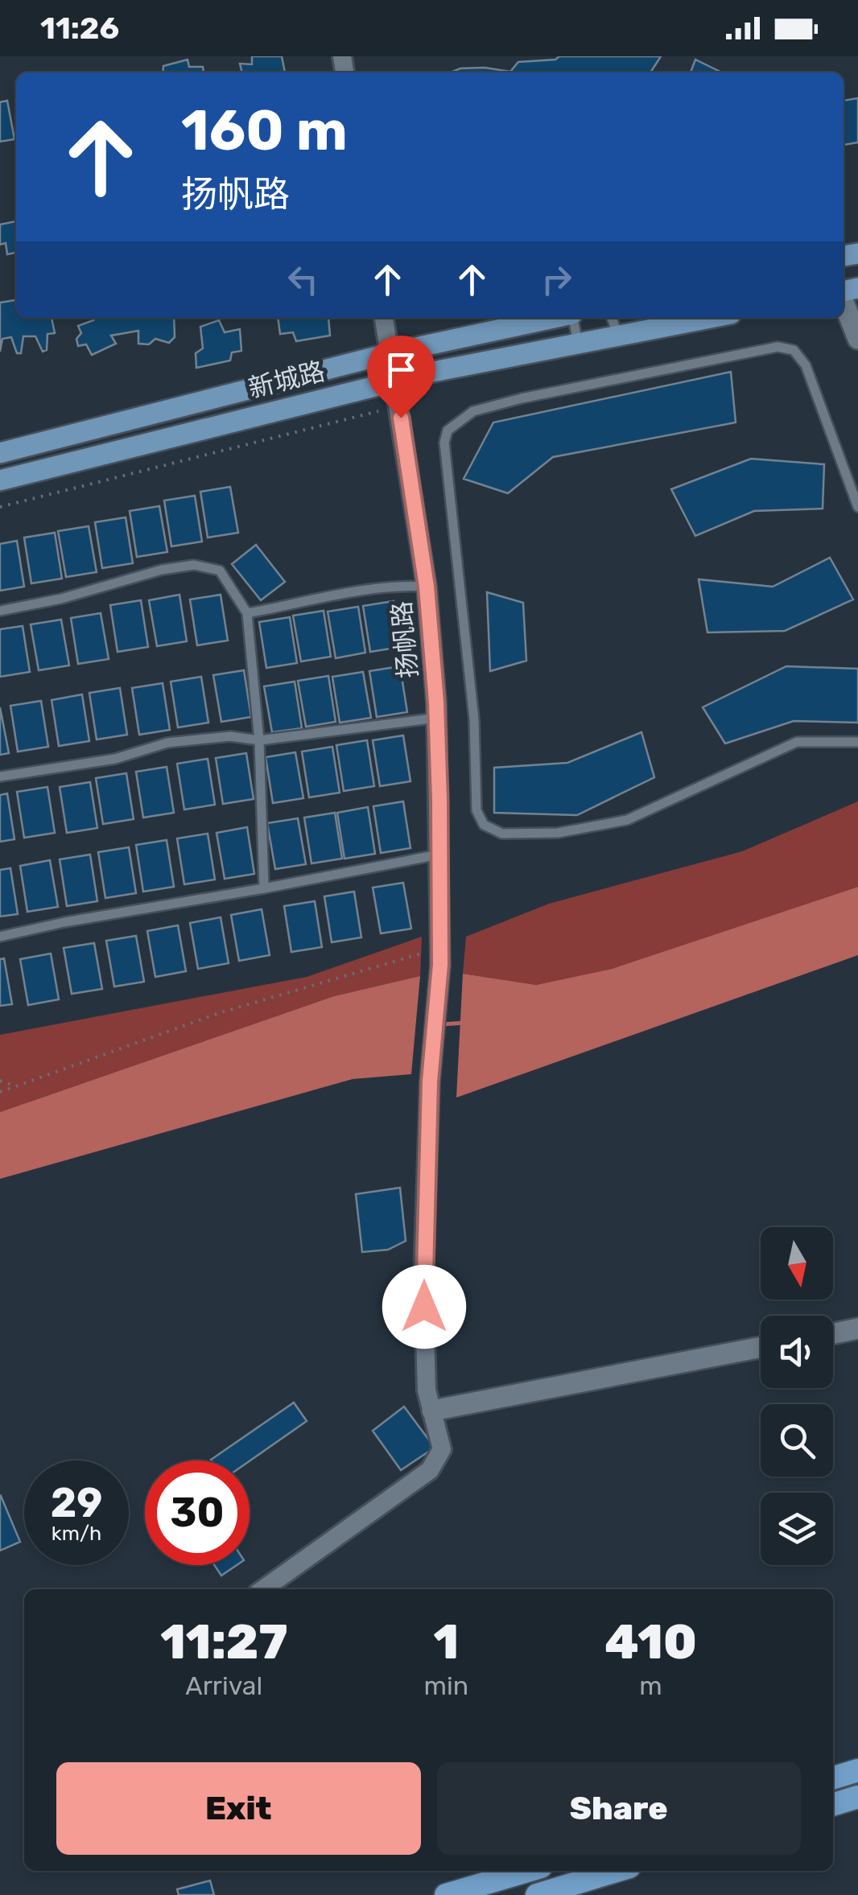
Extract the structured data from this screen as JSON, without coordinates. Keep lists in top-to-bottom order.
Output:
{
  "streets": {
    "main road": ["新城路"],
    "street": ["扬帆路"]
  },
  "crossings": [
    ["新城路", "扬帆路"]
  ],
  "north": "bottom",
  "page": {
    "status": "11:26",
    "turn": ["160 m", "扬帆路"],
    "speed": "29 km/h",
    "limit": "30",
    "eta": [
      "11:27",
      "Arrival",
      "1",
      "min",
      "410",
      "m"
    ],
    "buttons": ["Exit", "Share"]
  }
}
